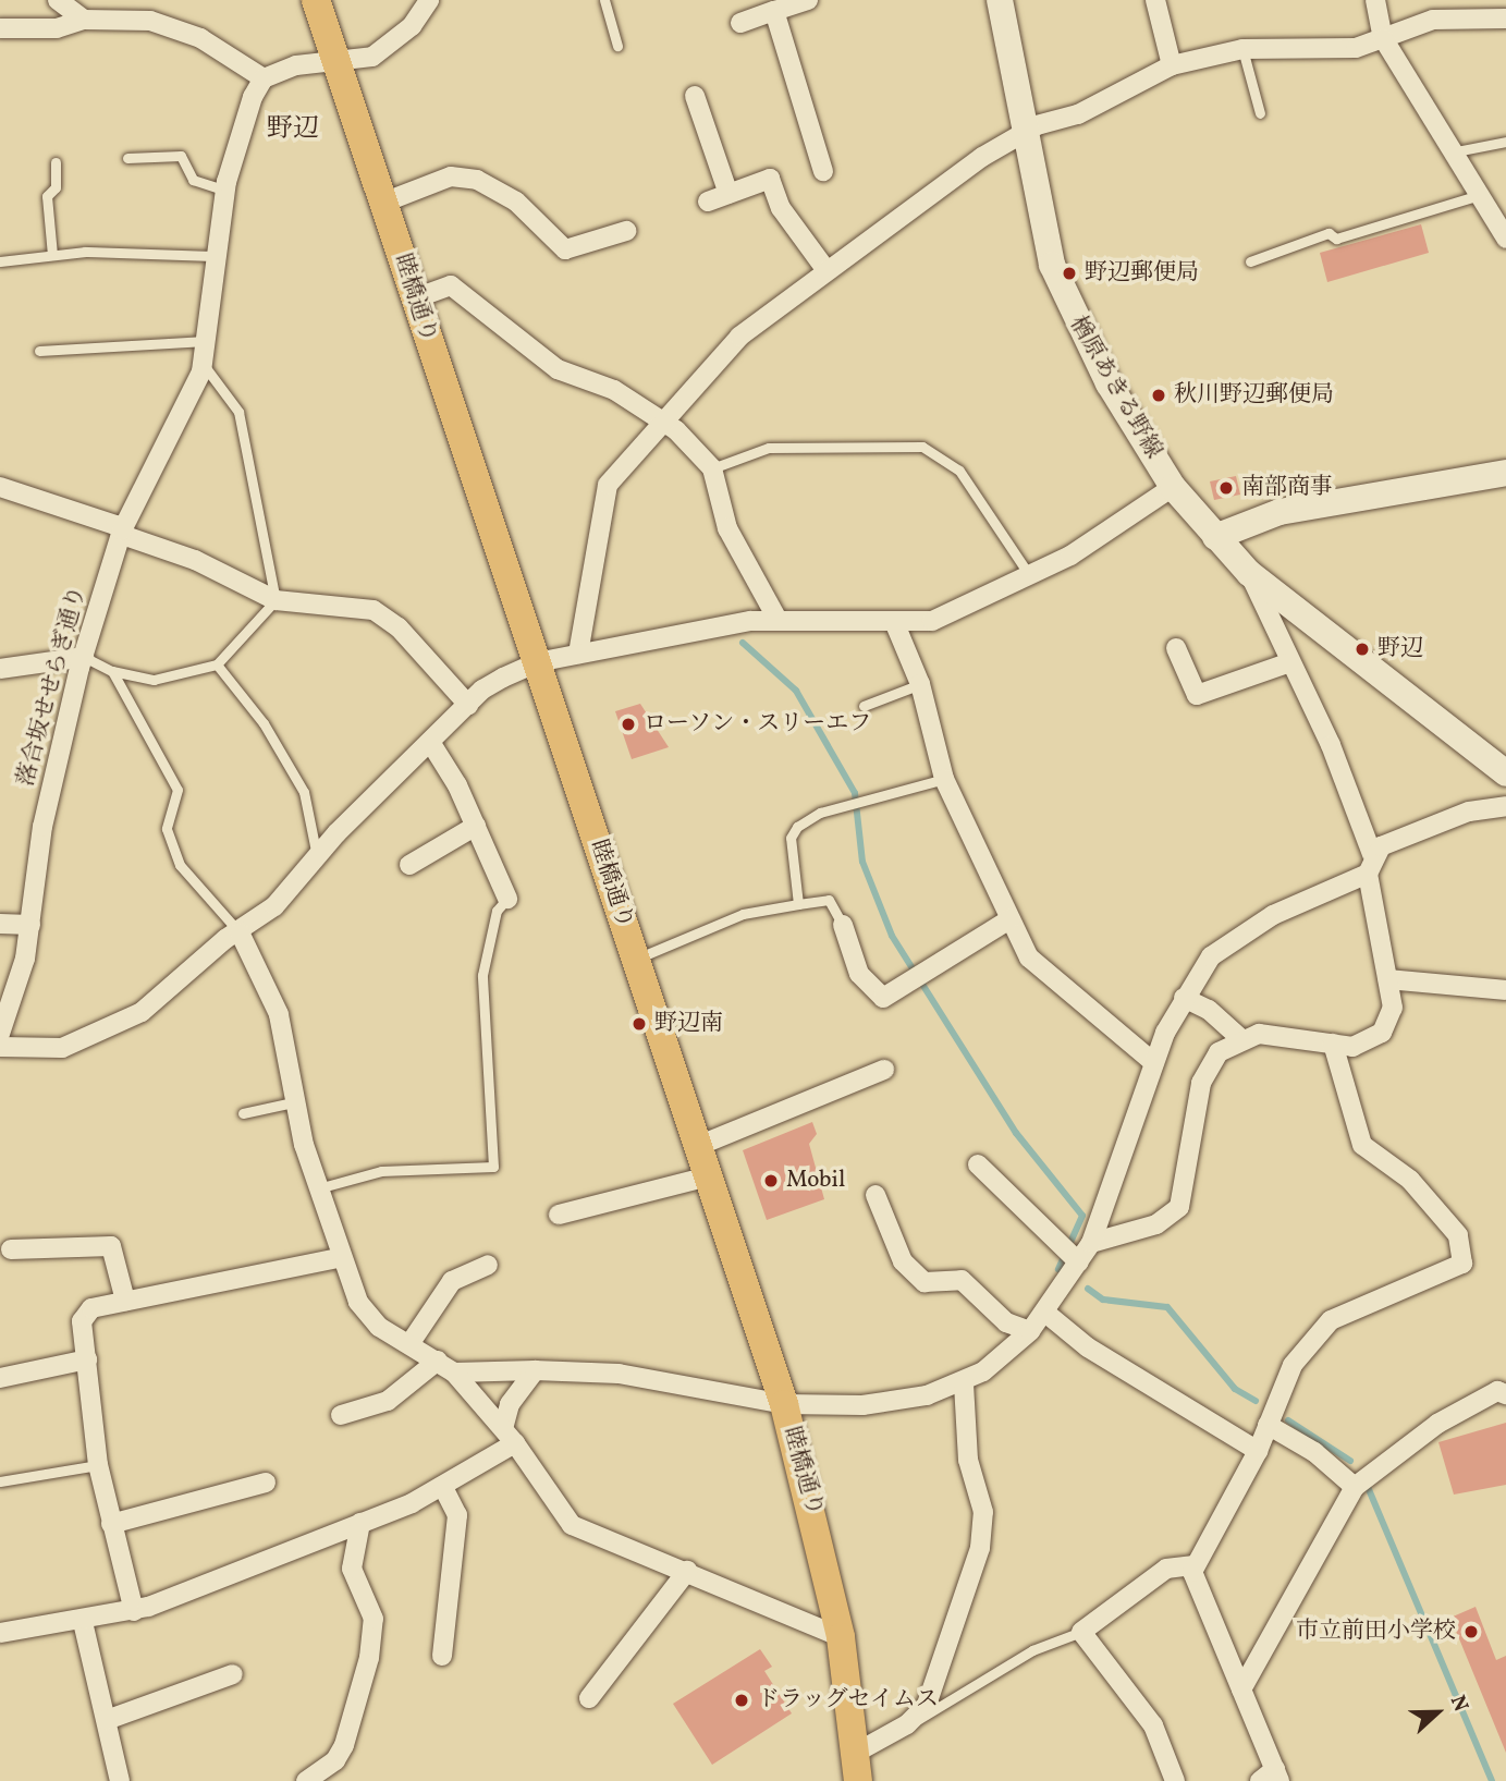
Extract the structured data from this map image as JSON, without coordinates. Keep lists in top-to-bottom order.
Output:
{
  "streets": {
    "main road": ["睦橋通り", "楢原あきる野線"],
    "street": ["落合坂せせらぎ通り"]
  },
  "districts": ["野辺"],
  "places": [
    "野辺郵便局",
    "秋川野辺郵便局",
    "南部商事",
    "野辺",
    "ローソン・スリーエフ",
    "野辺南",
    "Mobil",
    "市立前田小学校",
    "ドラッグセイムス"
  ],
  "north": "right"
}
